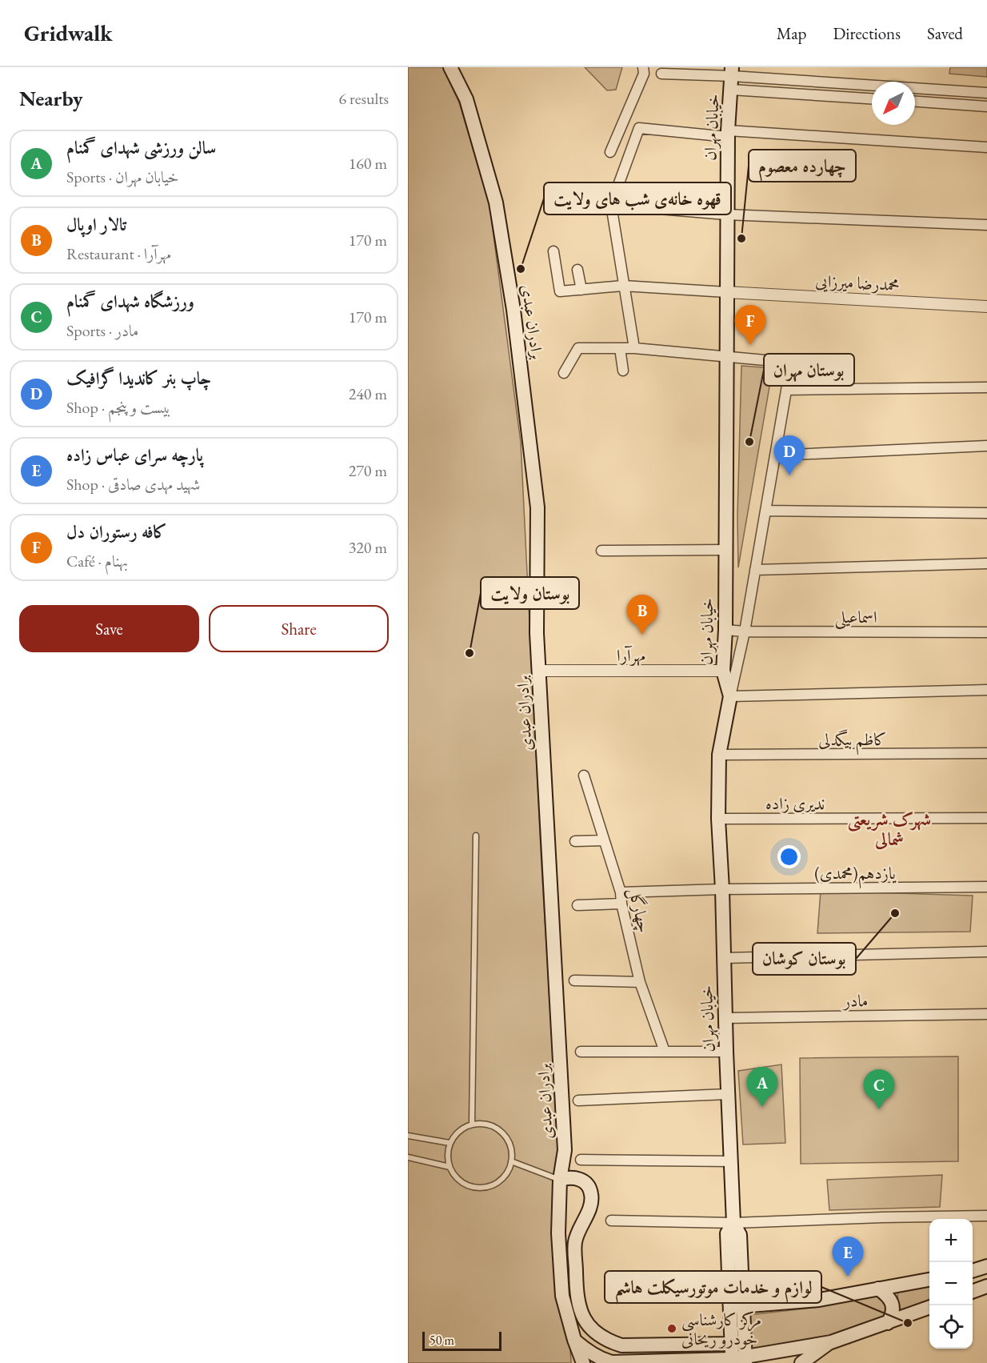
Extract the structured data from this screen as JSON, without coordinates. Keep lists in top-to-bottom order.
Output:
{
  "streets": {
    "main road": ["خیابان مهران", "برادران عبدی"],
    "street": [
      "محمدرضا میرزایی",
      "اسماعیلی",
      "مهرآرا",
      "کاظم بیگدلی",
      "ندیری زاده",
      "یازدهم(محمدی)",
      "چهارگل",
      "مادر"
    ]
  },
  "crossings": [
    ["خیابان مهران", "محمدرضا میرزایی"],
    ["خیابان مهران", "اسماعیلی"],
    ["خیابان مهران", "مهرآرا"],
    ["خیابان مهران", "کاظم بیگدلی"],
    ["خیابان مهران", "ندیری زاده"],
    ["خیابان مهران", "یازدهم(محمدی)"],
    ["خیابان مهران", "مادر"],
    ["برادران عبدی", "مهرآرا"],
    ["یازدهم(محمدی)", "چهارگل"]
  ],
  "districts": ["شهرک شریعتی شمالی"],
  "places": [
    "چهارده معصوم",
    "قهوه خانه‌ی شب های ولایت",
    "بوستان مهران",
    "بوستان ولایت",
    "بوستان کوشان",
    "لوازم و خدمات موتورسیکلت هاشم",
    "مرکز کارشناسی خودرو ریحانی"
  ],
  "scale_bar": "50 m",
  "north": "bottom left",
  "page": {
    "header": "Gridwalk",
    "nav": ["Map", "Directions", "Saved"],
    "heading": ["Nearby", "6 results"],
    "list": [
      {
        "mark": "A",
        "name": "سالن ورزشی شهدای گمنام",
        "note": "Sports · خیابان مهران",
        "value": "160 m"
      },
      {
        "mark": "B",
        "name": "تالار اوپال",
        "note": "Restaurant · مهرآرا",
        "value": "170 m"
      },
      {
        "mark": "C",
        "name": "ورزشگاه شهدای گمنام",
        "note": "Sports · مادر",
        "value": "170 m"
      },
      {
        "mark": "D",
        "name": "چاپ بنر کاندیدا گرافیک",
        "note": "Shop · بیست و پنجم",
        "value": "240 m"
      },
      {
        "mark": "E",
        "name": "پارچه سرای عباس زاده",
        "note": "Shop · شهید مهدی صادقی",
        "value": "270 m"
      },
      {
        "mark": "F",
        "name": "کافه رستوران دل",
        "note": "Café · بهنام",
        "value": "320 m"
      }
    ],
    "pins": [
      "F",
      "D",
      "B",
      "A",
      "C",
      "E"
    ],
    "buttons": ["Save", "Share"],
    "map_buttons": ["+", "−"],
    "scale": "50 m"
  }
}
